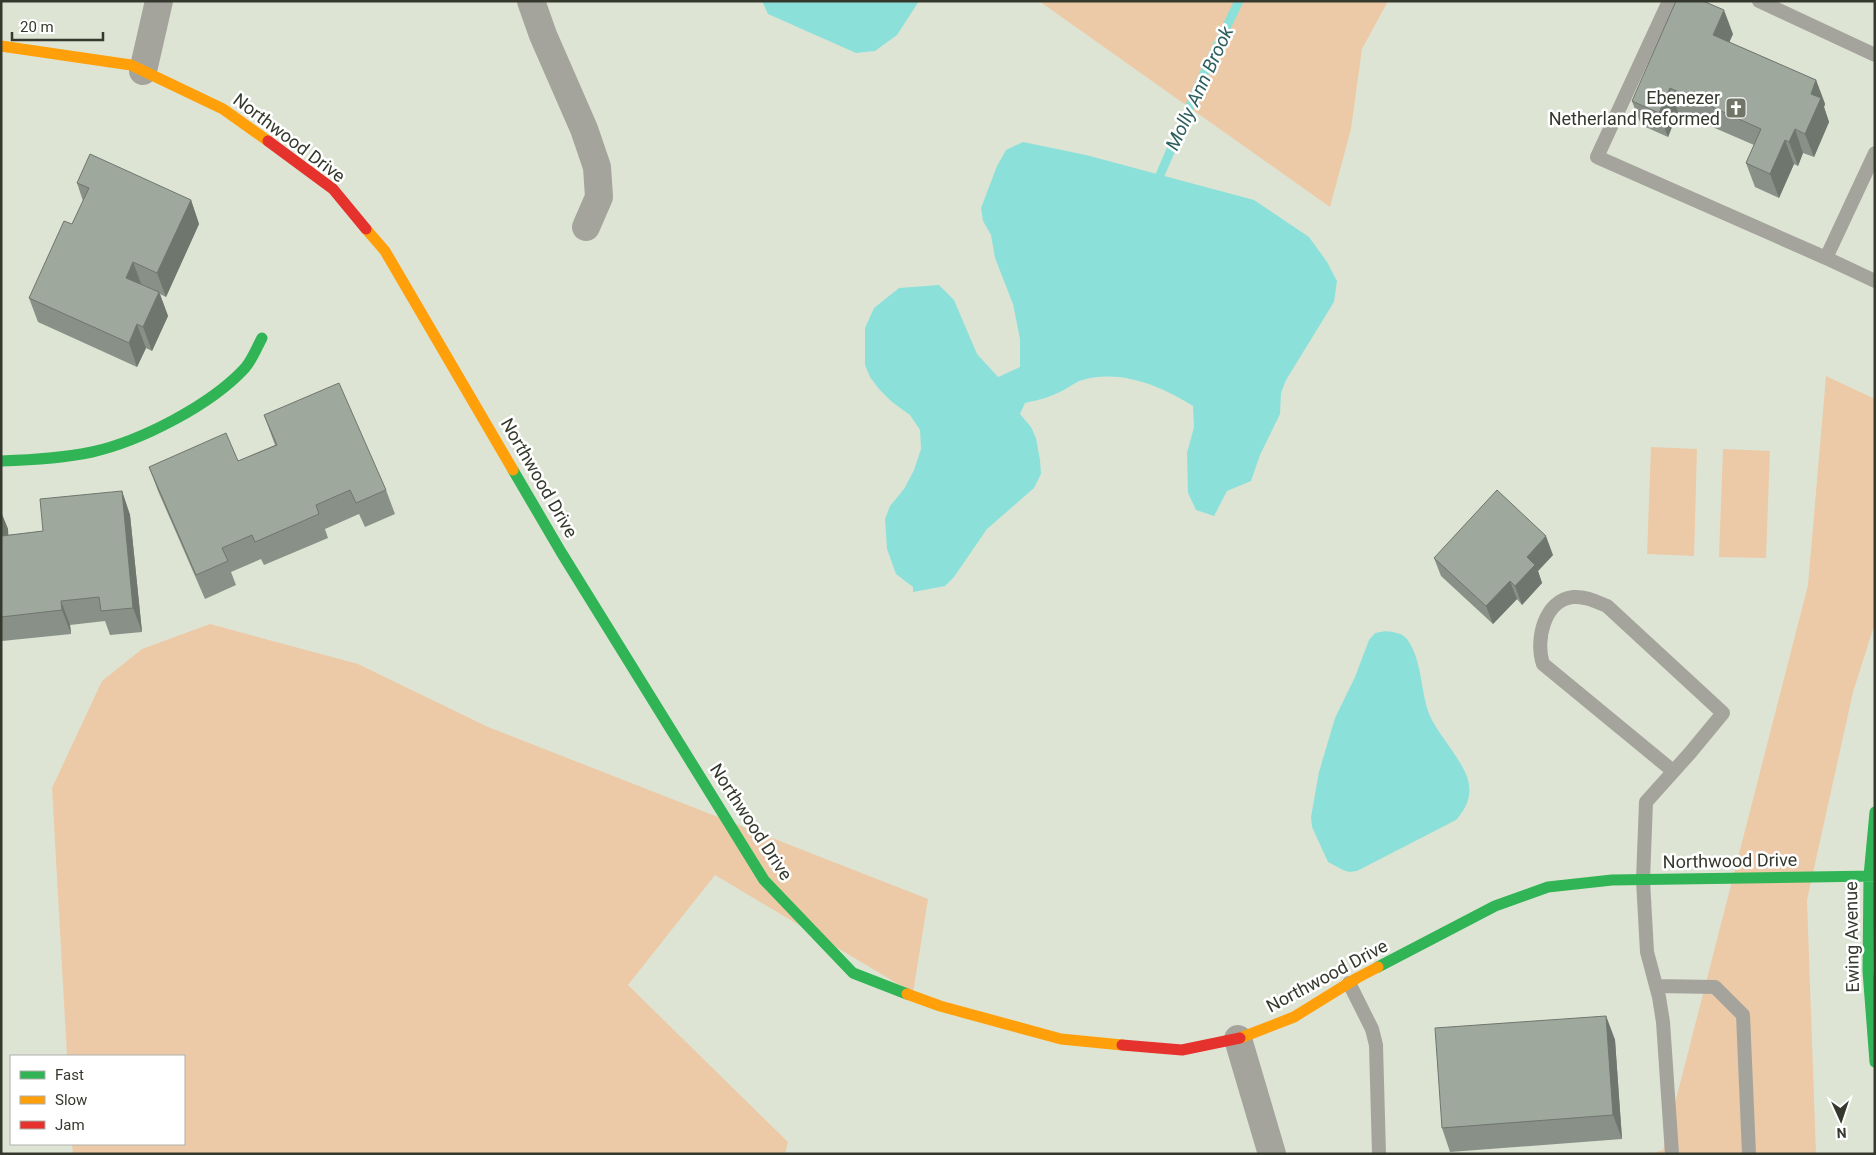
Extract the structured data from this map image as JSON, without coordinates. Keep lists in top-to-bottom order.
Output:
{
  "streets": {
    "street": ["Northwood Drive", "Ewing Avenue"]
  },
  "crossings": [
    ["Northwood Drive", "Ewing Avenue"]
  ],
  "water": ["Molly Ann Brook"],
  "places": {
    "church": ["Ebenezer Netherland Reformed"]
  },
  "legend": ["Fast", "Slow", "Jam"],
  "scale_bar": "20 m",
  "north": "bottom"
}
